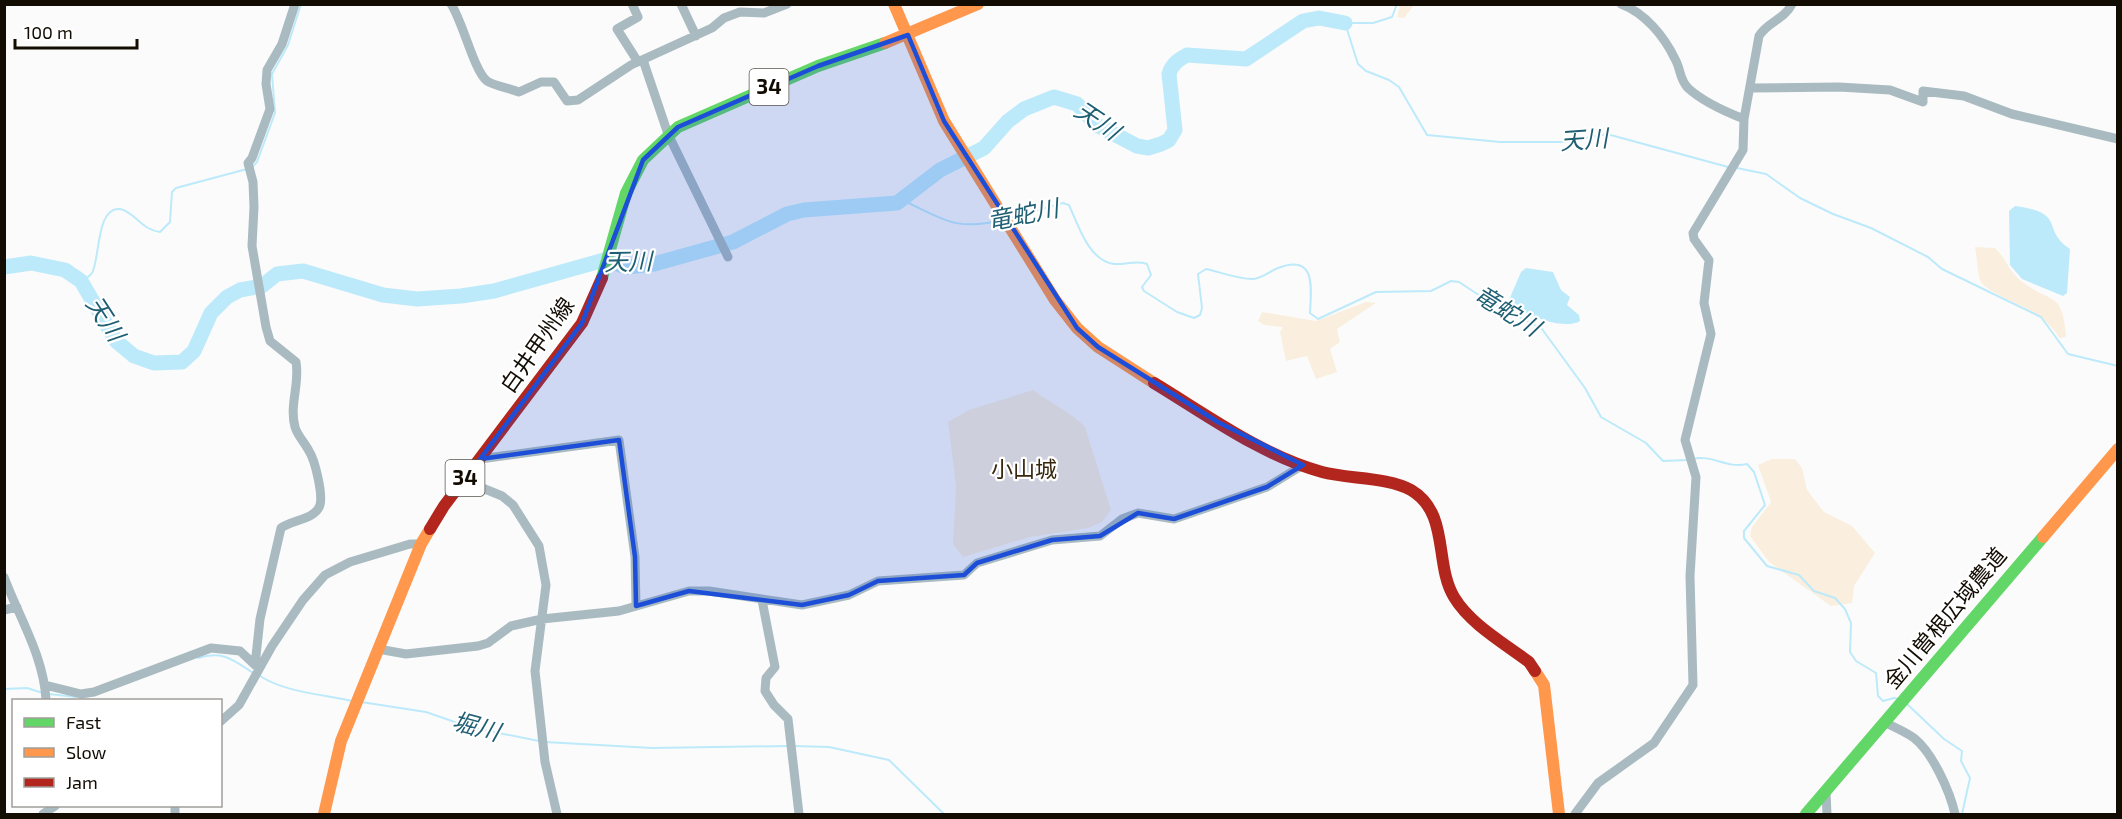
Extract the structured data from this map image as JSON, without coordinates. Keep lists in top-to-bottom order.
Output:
{
  "streets": {
    "street": ["34", "白井甲州線", "金川曽根広域農道"]
  },
  "water": ["天川", "竜蛇川", "堀川"],
  "parks": ["小山城"],
  "legend": ["Fast", "Slow", "Jam"],
  "scale_bar": "100 m"
}
